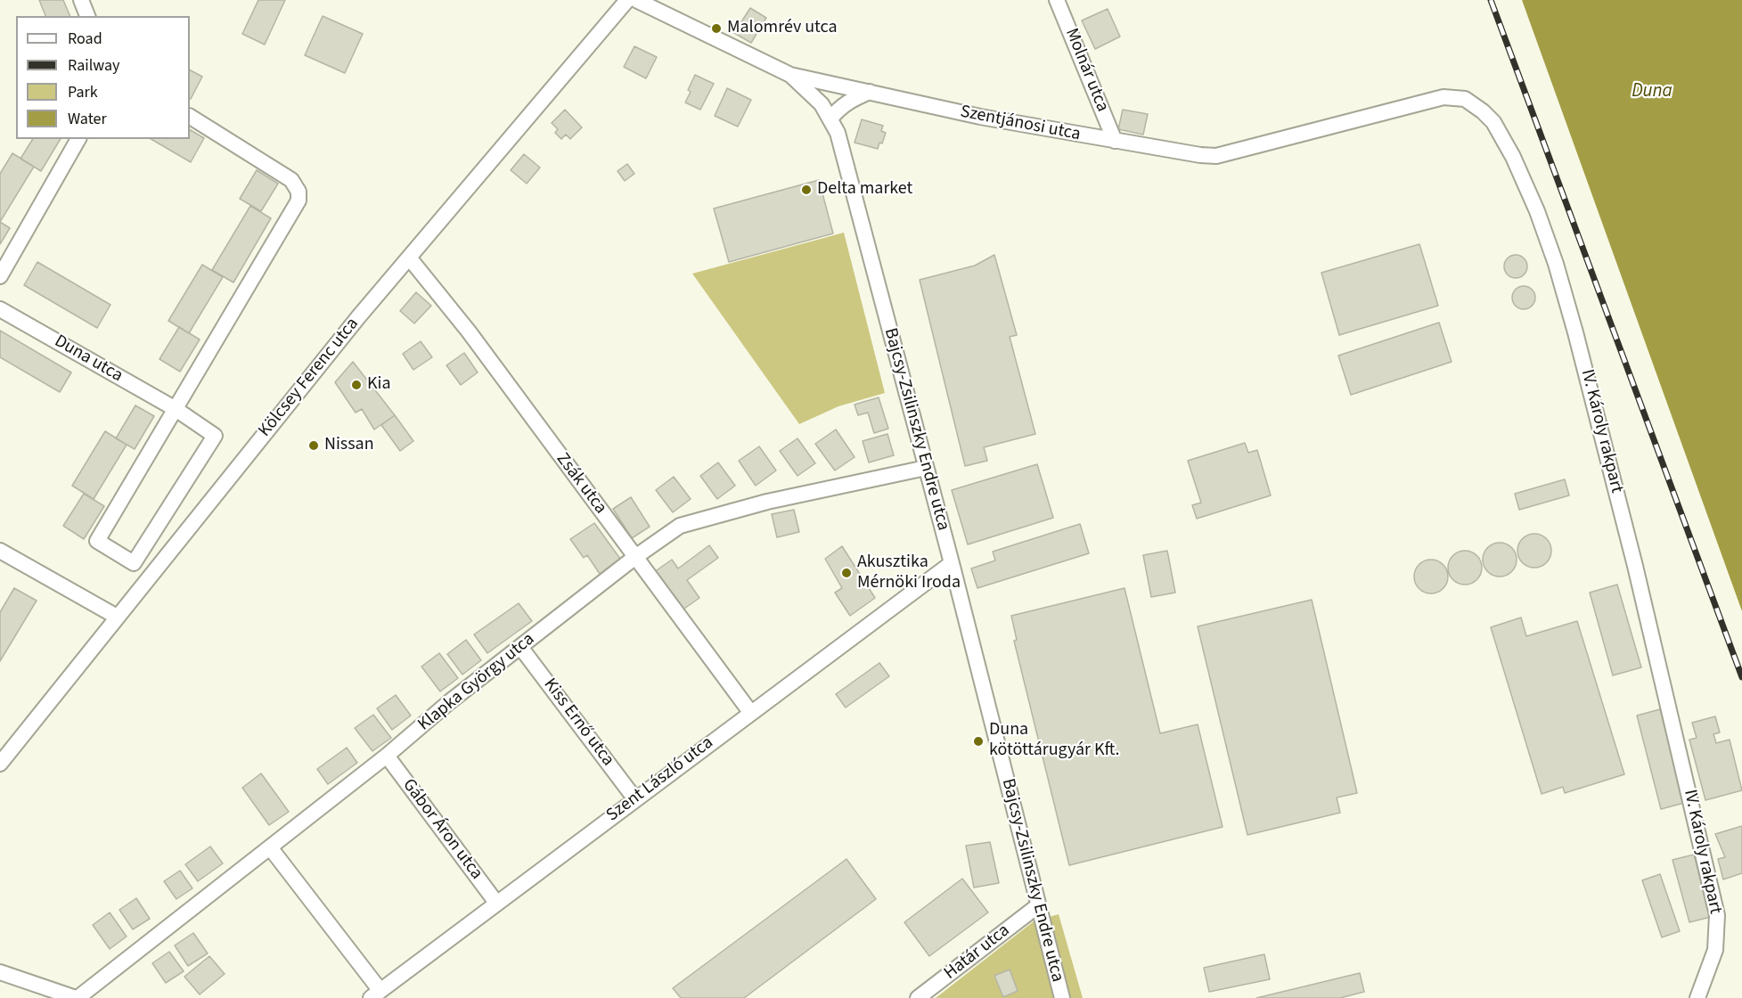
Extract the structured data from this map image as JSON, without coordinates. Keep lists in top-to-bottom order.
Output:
{
  "streets": {
    "street": [
      "Molnár utca",
      "Szentjánosi utca",
      "Duna utca",
      "Kölcsey Ferenc utca",
      "Bajcsy-Zsilinszky Endre utca",
      "IV. Károly rakpart",
      "Zsák utca",
      "Klapka György utca",
      "Kiss Ernő utca",
      "Szent László utca",
      "Gábor Áron utca",
      "Határ utca"
    ]
  },
  "crossings": [
    ["Molnár utca", "Szentjánosi utca"],
    ["Szentjánosi utca", "Bajcsy-Zsilinszky Endre utca"],
    ["Szentjánosi utca", "IV. Károly rakpart"],
    ["Kölcsey Ferenc utca", "Zsák utca"],
    ["Bajcsy-Zsilinszky Endre utca", "Klapka György utca"],
    ["Bajcsy-Zsilinszky Endre utca", "Szent László utca"],
    ["Bajcsy-Zsilinszky Endre utca", "Határ utca"],
    ["Zsák utca", "Klapka György utca"],
    ["Zsák utca", "Szent László utca"],
    ["Klapka György utca", "Kiss Ernő utca"],
    ["Klapka György utca", "Gábor Áron utca"],
    ["Kiss Ernő utca", "Szent László utca"],
    ["Szent László utca", "Gábor Áron utca"]
  ],
  "water": ["Duna"],
  "places": [
    "Malomrév utca",
    "Delta market",
    "Kia",
    "Nissan",
    "Akusztika Mérnöki Iroda",
    "Duna kötöttárugyár Kft."
  ],
  "legend": [
    "Road",
    "Railway",
    "Park",
    "Water"
  ]
}
